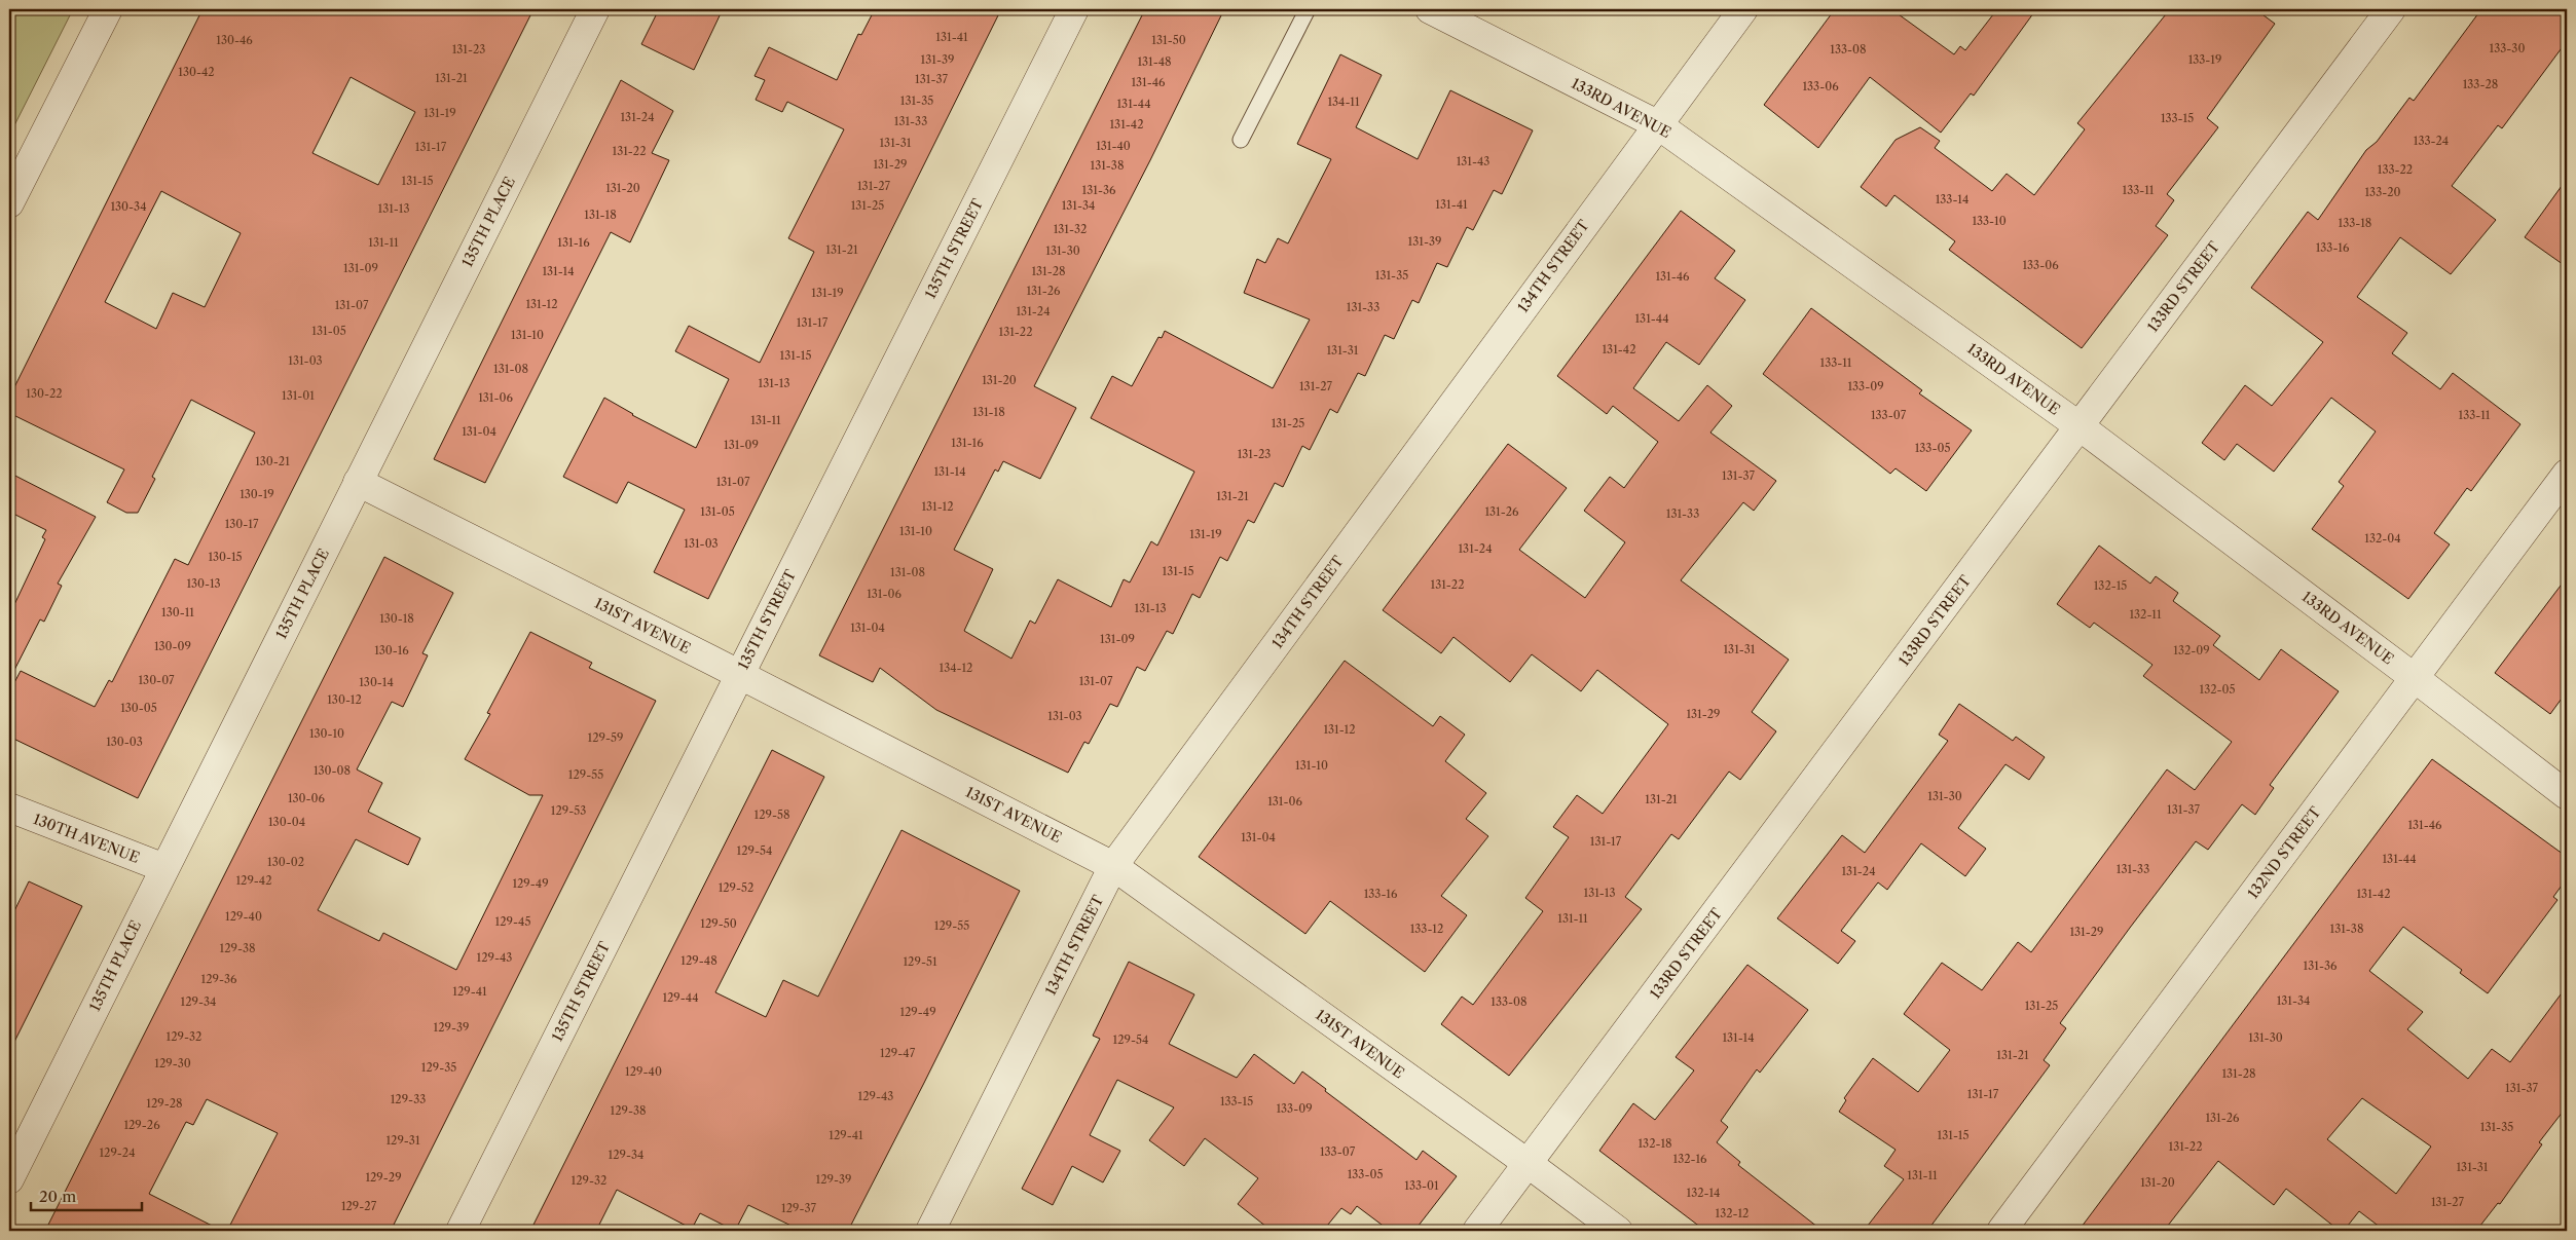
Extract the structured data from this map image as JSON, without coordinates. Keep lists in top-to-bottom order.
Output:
{
  "streets": {
    "street": [
      "133RD AVENUE",
      "135TH PLACE",
      "135TH STREET",
      "134TH STREET",
      "133RD STREET",
      "131ST AVENUE",
      "130TH AVENUE",
      "132ND STREET"
    ]
  },
  "crossings": [
    ["133RD AVENUE", "134TH STREET"],
    ["133RD AVENUE", "133RD STREET"],
    ["133RD AVENUE", "132ND STREET"],
    ["135TH PLACE", "131ST AVENUE"],
    ["135TH PLACE", "130TH AVENUE"],
    ["135TH STREET", "131ST AVENUE"],
    ["134TH STREET", "131ST AVENUE"],
    ["133RD STREET", "131ST AVENUE"]
  ],
  "house_numbers": [
    "131-41",
    "130-46",
    "131-50",
    "133-30",
    "131-23",
    "133-08",
    "131-39",
    "133-19",
    "131-48",
    "130-42",
    "131-21",
    "131-37",
    "131-46",
    "133-28",
    "133-06",
    "131-35",
    "134-11",
    "131-44",
    "131-19",
    "131-24",
    "133-15",
    "131-33",
    "131-42",
    "133-24",
    "131-31",
    "131-40",
    "131-17",
    "131-22",
    "131-43",
    "131-29",
    "131-38",
    "133-22",
    "131-15",
    "131-27",
    "131-20",
    "131-36",
    "133-11",
    "133-20",
    "133-14",
    "131-41",
    "131-25",
    "131-34",
    "130-34",
    "131-13",
    "131-18",
    "133-10",
    "133-18",
    "131-32",
    "131-39",
    "131-11",
    "131-16",
    "133-16",
    "131-21",
    "131-30",
    "133-06",
    "131-09",
    "131-14",
    "131-28",
    "131-35",
    "131-46",
    "131-26",
    "131-19",
    "131-12",
    "131-07",
    "131-33",
    "131-24",
    "131-44",
    "131-17",
    "131-05",
    "131-22",
    "131-10",
    "131-42",
    "131-31",
    "131-15",
    "131-03",
    "133-11",
    "131-08",
    "131-20",
    "131-13",
    "131-27",
    "133-09",
    "130-22",
    "131-01",
    "131-06",
    "131-18",
    "133-07",
    "133-11",
    "131-11",
    "131-25",
    "131-04",
    "131-16",
    "131-09",
    "133-05",
    "131-23",
    "130-21",
    "131-14",
    "131-37",
    "131-07",
    "130-19",
    "131-21",
    "131-12",
    "131-05",
    "131-26",
    "131-33",
    "130-17",
    "131-10",
    "131-19",
    "132-04",
    "131-03",
    "131-24",
    "130-15",
    "131-15",
    "131-08",
    "130-13",
    "131-22",
    "132-15",
    "131-06",
    "131-13",
    "130-11",
    "132-11",
    "130-18",
    "131-04",
    "131-09",
    "130-09",
    "131-31",
    "130-16",
    "132-09",
    "134-12",
    "130-07",
    "131-07",
    "130-14",
    "132-05",
    "130-12",
    "130-05",
    "131-29",
    "131-03",
    "131-12",
    "130-10",
    "129-59",
    "130-03",
    "131-10",
    "130-08",
    "129-55",
    "131-30",
    "130-06",
    "131-21",
    "131-06",
    "131-37",
    "129-53",
    "129-58",
    "130-04",
    "131-46",
    "131-04",
    "131-17",
    "129-54",
    "131-44",
    "130-02",
    "131-33",
    "131-24",
    "129-42",
    "129-49",
    "129-52",
    "131-13",
    "133-16",
    "131-42",
    "129-40",
    "131-11",
    "129-45",
    "129-50",
    "129-55",
    "133-12",
    "131-38",
    "131-29",
    "129-38",
    "129-43",
    "129-48",
    "129-51",
    "131-36",
    "129-36",
    "129-41",
    "129-44",
    "131-34",
    "129-34",
    "133-08",
    "131-25",
    "129-49",
    "129-39",
    "129-32",
    "131-14",
    "131-30",
    "129-54",
    "129-47",
    "131-21",
    "129-30",
    "129-35",
    "129-40",
    "131-28",
    "131-37",
    "131-17",
    "129-43",
    "129-33",
    "133-15",
    "129-28",
    "133-09",
    "129-38",
    "131-26",
    "129-26",
    "131-35",
    "129-41",
    "131-15",
    "129-31",
    "132-18",
    "131-22",
    "133-07",
    "129-24",
    "129-34",
    "132-16",
    "131-31",
    "133-05",
    "131-11",
    "129-29",
    "129-39",
    "129-32",
    "131-20",
    "133-01",
    "132-14",
    "131-27",
    "129-27",
    "129-37",
    "132-12"
  ],
  "scale_bar": "20 m"
}
